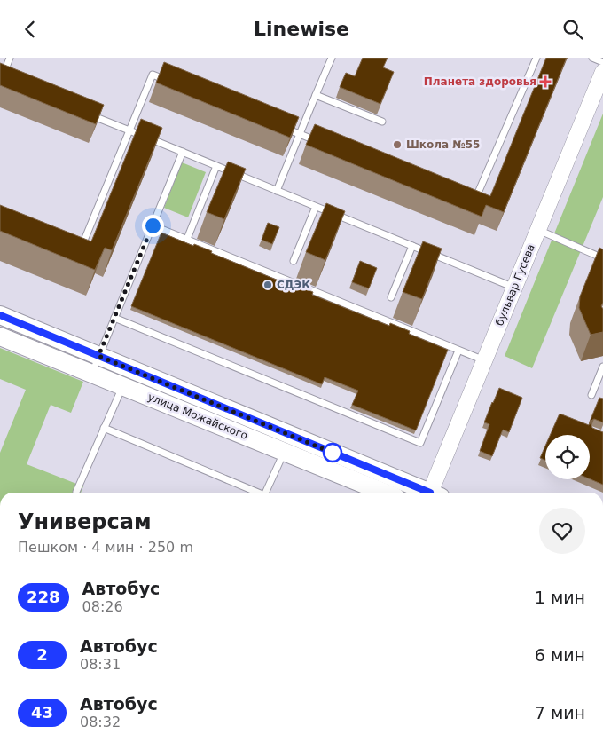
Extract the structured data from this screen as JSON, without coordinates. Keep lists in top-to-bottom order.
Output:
{
  "streets": {
    "main road": ["улица Можайского"],
    "street": ["бульвар Гусева"]
  },
  "places": {
    "health": ["Планета здоровья"],
    "other": ["Школа №55", "СДЭК"]
  },
  "lines": ["bus line 228"],
  "page": {
    "header": "Linewise",
    "heading": ["Универсам", "Пешком · 4 мин · 250 m"],
    "list": [
      {
        "mark": "228",
        "name": "Автобус",
        "note": "08:26",
        "value": "1 мин"
      },
      {
        "mark": "2",
        "name": "Автобус",
        "note": "08:31",
        "value": "6 мин"
      },
      {
        "mark": "43",
        "name": "Автобус",
        "note": "08:32",
        "value": "7 мин"
      }
    ]
  }
}
